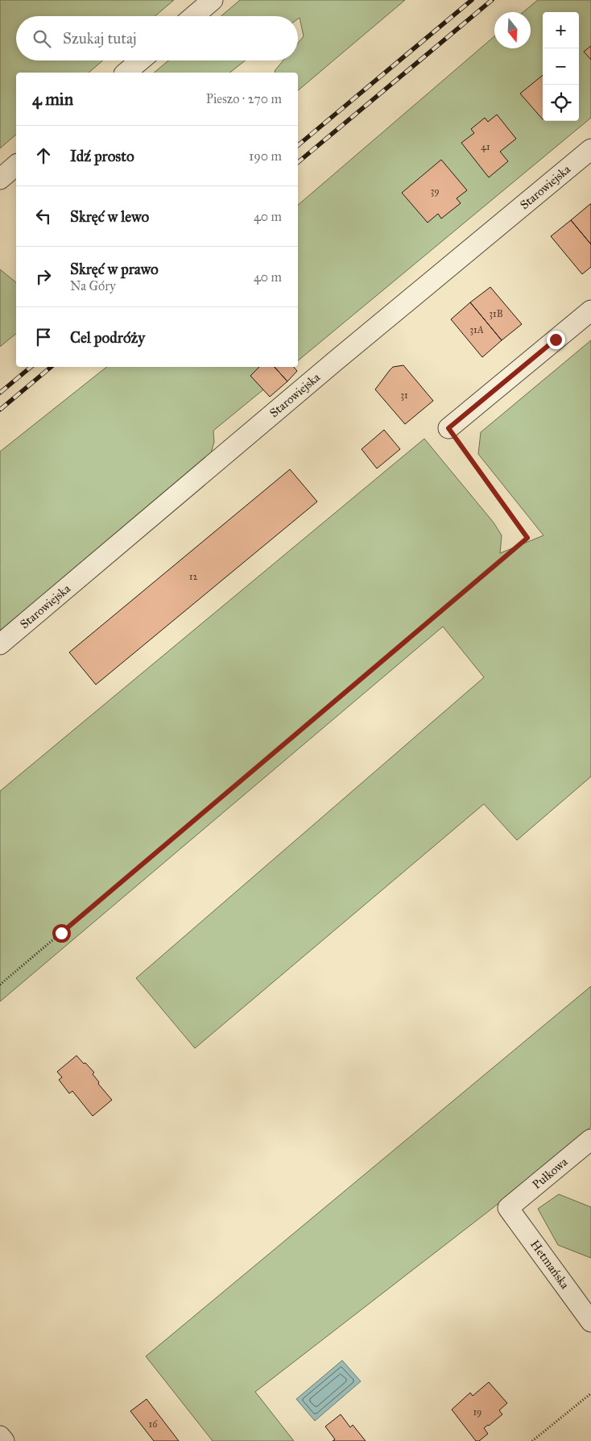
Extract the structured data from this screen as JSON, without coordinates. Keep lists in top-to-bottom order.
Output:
{
  "streets": {
    "street": ["Starowiejska", "Pułkowa", "Hetmańska"]
  },
  "crossings": [
    ["Pułkowa", "Hetmańska"]
  ],
  "house_numbers": [
    "41",
    "39",
    "31B",
    "31A",
    "31",
    "12",
    "19",
    "16"
  ],
  "north": "bottom",
  "page": {
    "map_buttons": ["+", "−"],
    "search": "Szukaj tutaj",
    "heading": ["4 min", "Pieszo · 270 m"],
    "list": [
      ["Idź prosto", "190 m"],
      ["Skręć w lewo", "40 m"],
      ["Skręć w prawo", "Na Góry", "40 m"],
      "Cel podróży"
    ]
  }
}
